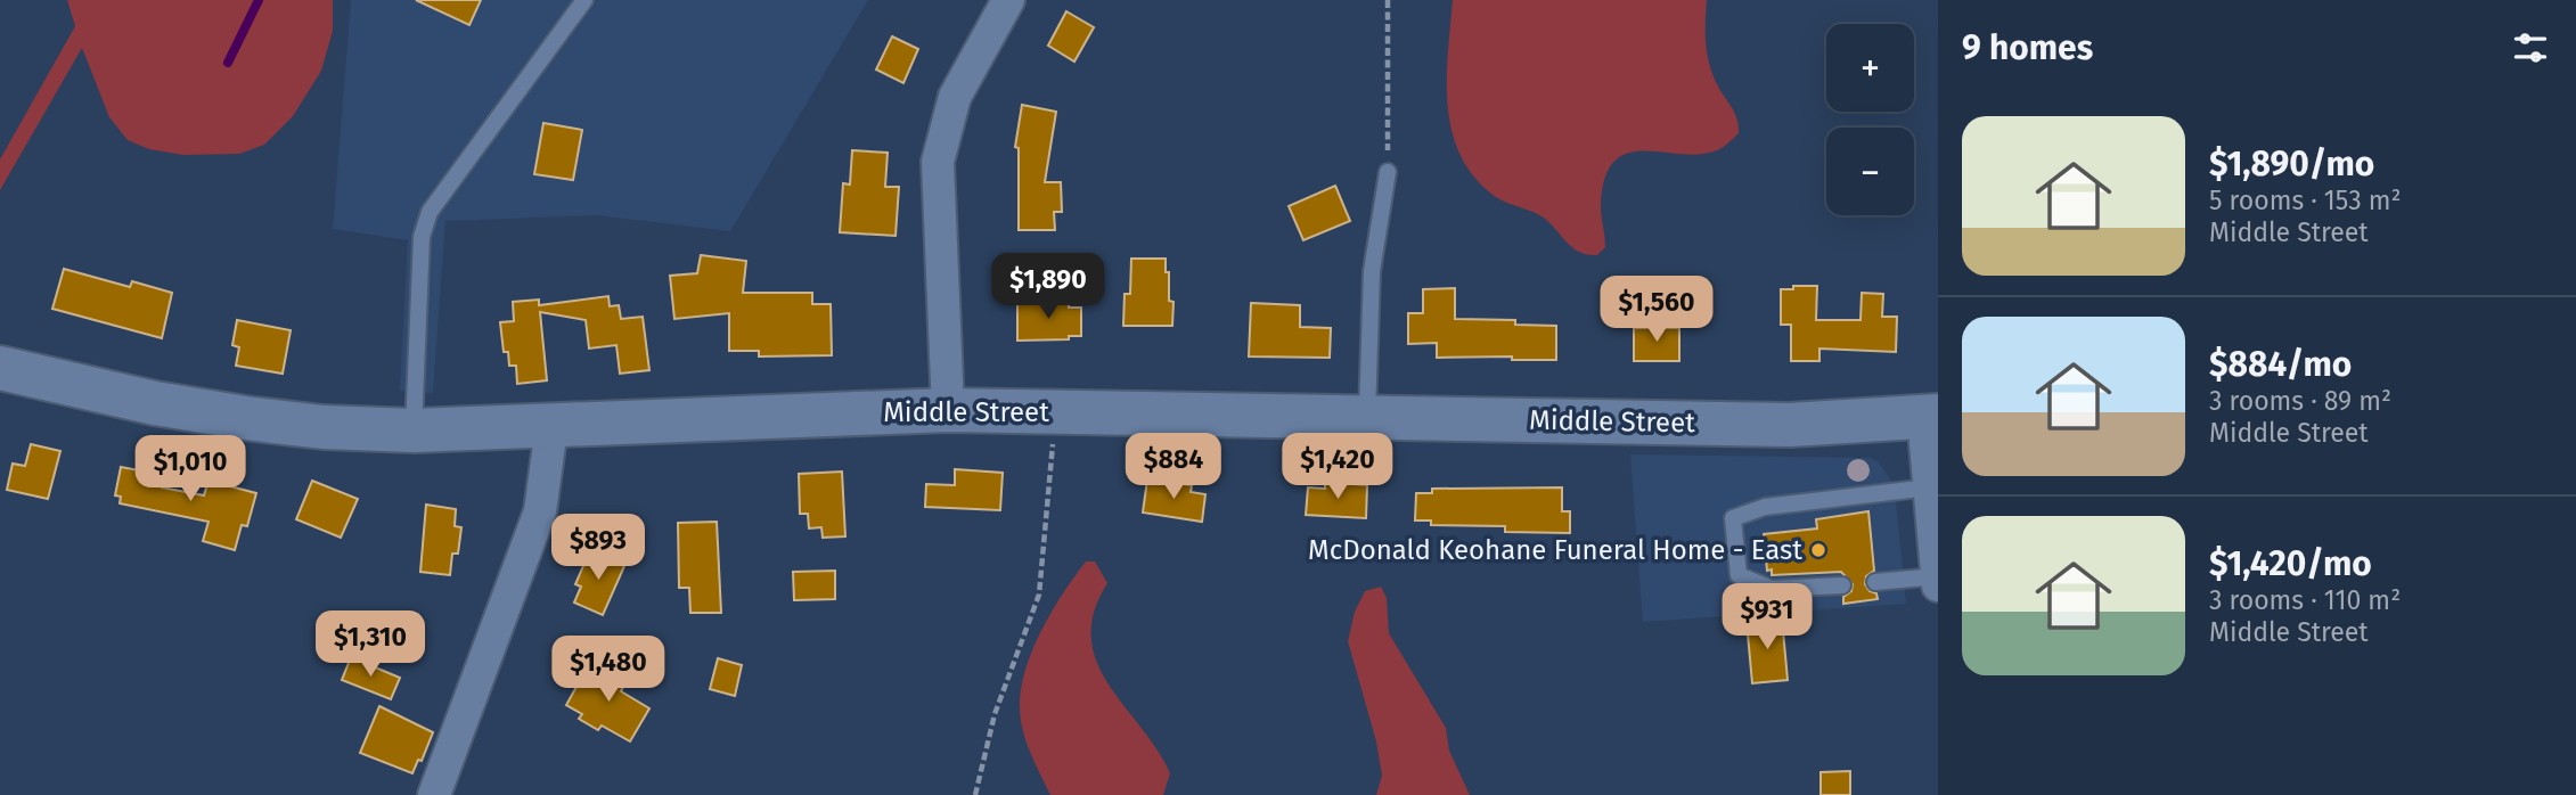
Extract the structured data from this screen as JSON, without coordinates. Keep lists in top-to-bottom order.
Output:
{
  "streets": {
    "main road": ["Middle Street"]
  },
  "places": ["McDonald Keohane Funeral Home - East"],
  "page": {
    "heading": "9 homes",
    "map_buttons": ["+", "−"],
    "list": [
      {
        "name": "$1,890/mo",
        "note": "5 rooms · 153 m² · Middle Street"
      },
      {
        "name": "$884/mo",
        "note": "3 rooms · 89 m² · Middle Street"
      },
      {
        "name": "$1,420/mo",
        "note": "3 rooms · 110 m² · Middle Street"
      }
    ],
    "price": [
      "$1,890",
      "$1,560",
      "$884",
      "$1,420",
      "$1,010",
      "$893",
      "$931",
      "$1,310",
      "$1,480"
    ]
  }
}
